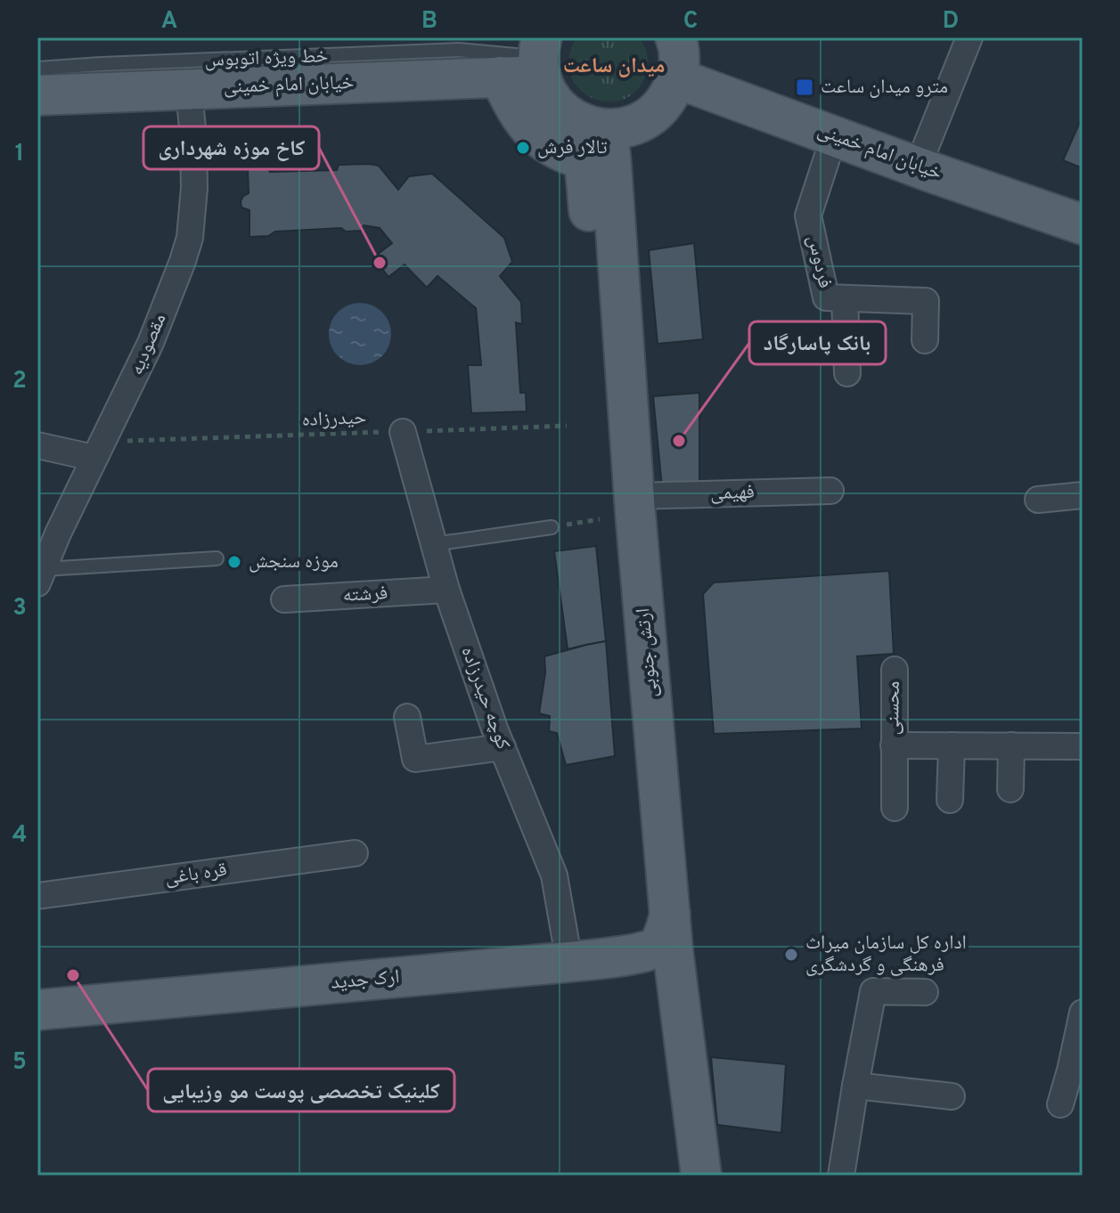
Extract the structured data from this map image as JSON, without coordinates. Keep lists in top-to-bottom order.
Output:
{
  "streets": {
    "main road": ["خیابان امام خمینی", "ارتش جنوبی", "ارک جدید"],
    "street": [
      "فردوس",
      "مقصودیه",
      "فهیمی",
      "فرشته",
      "کوچه حیدرزاده",
      "محسنی",
      "قره باغی"
    ],
    "lane": ["خط ویژه اتوبوس"],
    "path": ["حیدرزاده"]
  },
  "crossings": [
    ["خط ویژه اتوبوس", "خیابان امام خمینی"],
    ["خیابان امام خمینی", "فردوس"],
    ["خیابان امام خمینی", "مقصودیه"],
    ["مقصودیه", "حیدرزاده"],
    ["حیدرزاده", "کوچه حیدرزاده"],
    ["فهیمی", "ارتش جنوبی"],
    ["فرشته", "کوچه حیدرزاده"],
    ["کوچه حیدرزاده", "ارک جدید"]
  ],
  "districts": ["میدان ساعت"],
  "places": {
    "transit": ["مترو میدان ساعت"],
    "other": [
      "تالار فرش",
      "کاخ موزه شهرداری",
      "بانک پاسارگاد",
      "موزه سنجش",
      "اداره کل سازمان میراث فرهنگی و گردشگری",
      "کلینیک تخصصی پوست مو وزیبایی"
    ]
  },
  "grid": {
    "columns": [
      "A",
      "B",
      "C",
      "D"
    ],
    "rows": [
      "1",
      "2",
      "3",
      "4",
      "5"
    ]
  }
}
